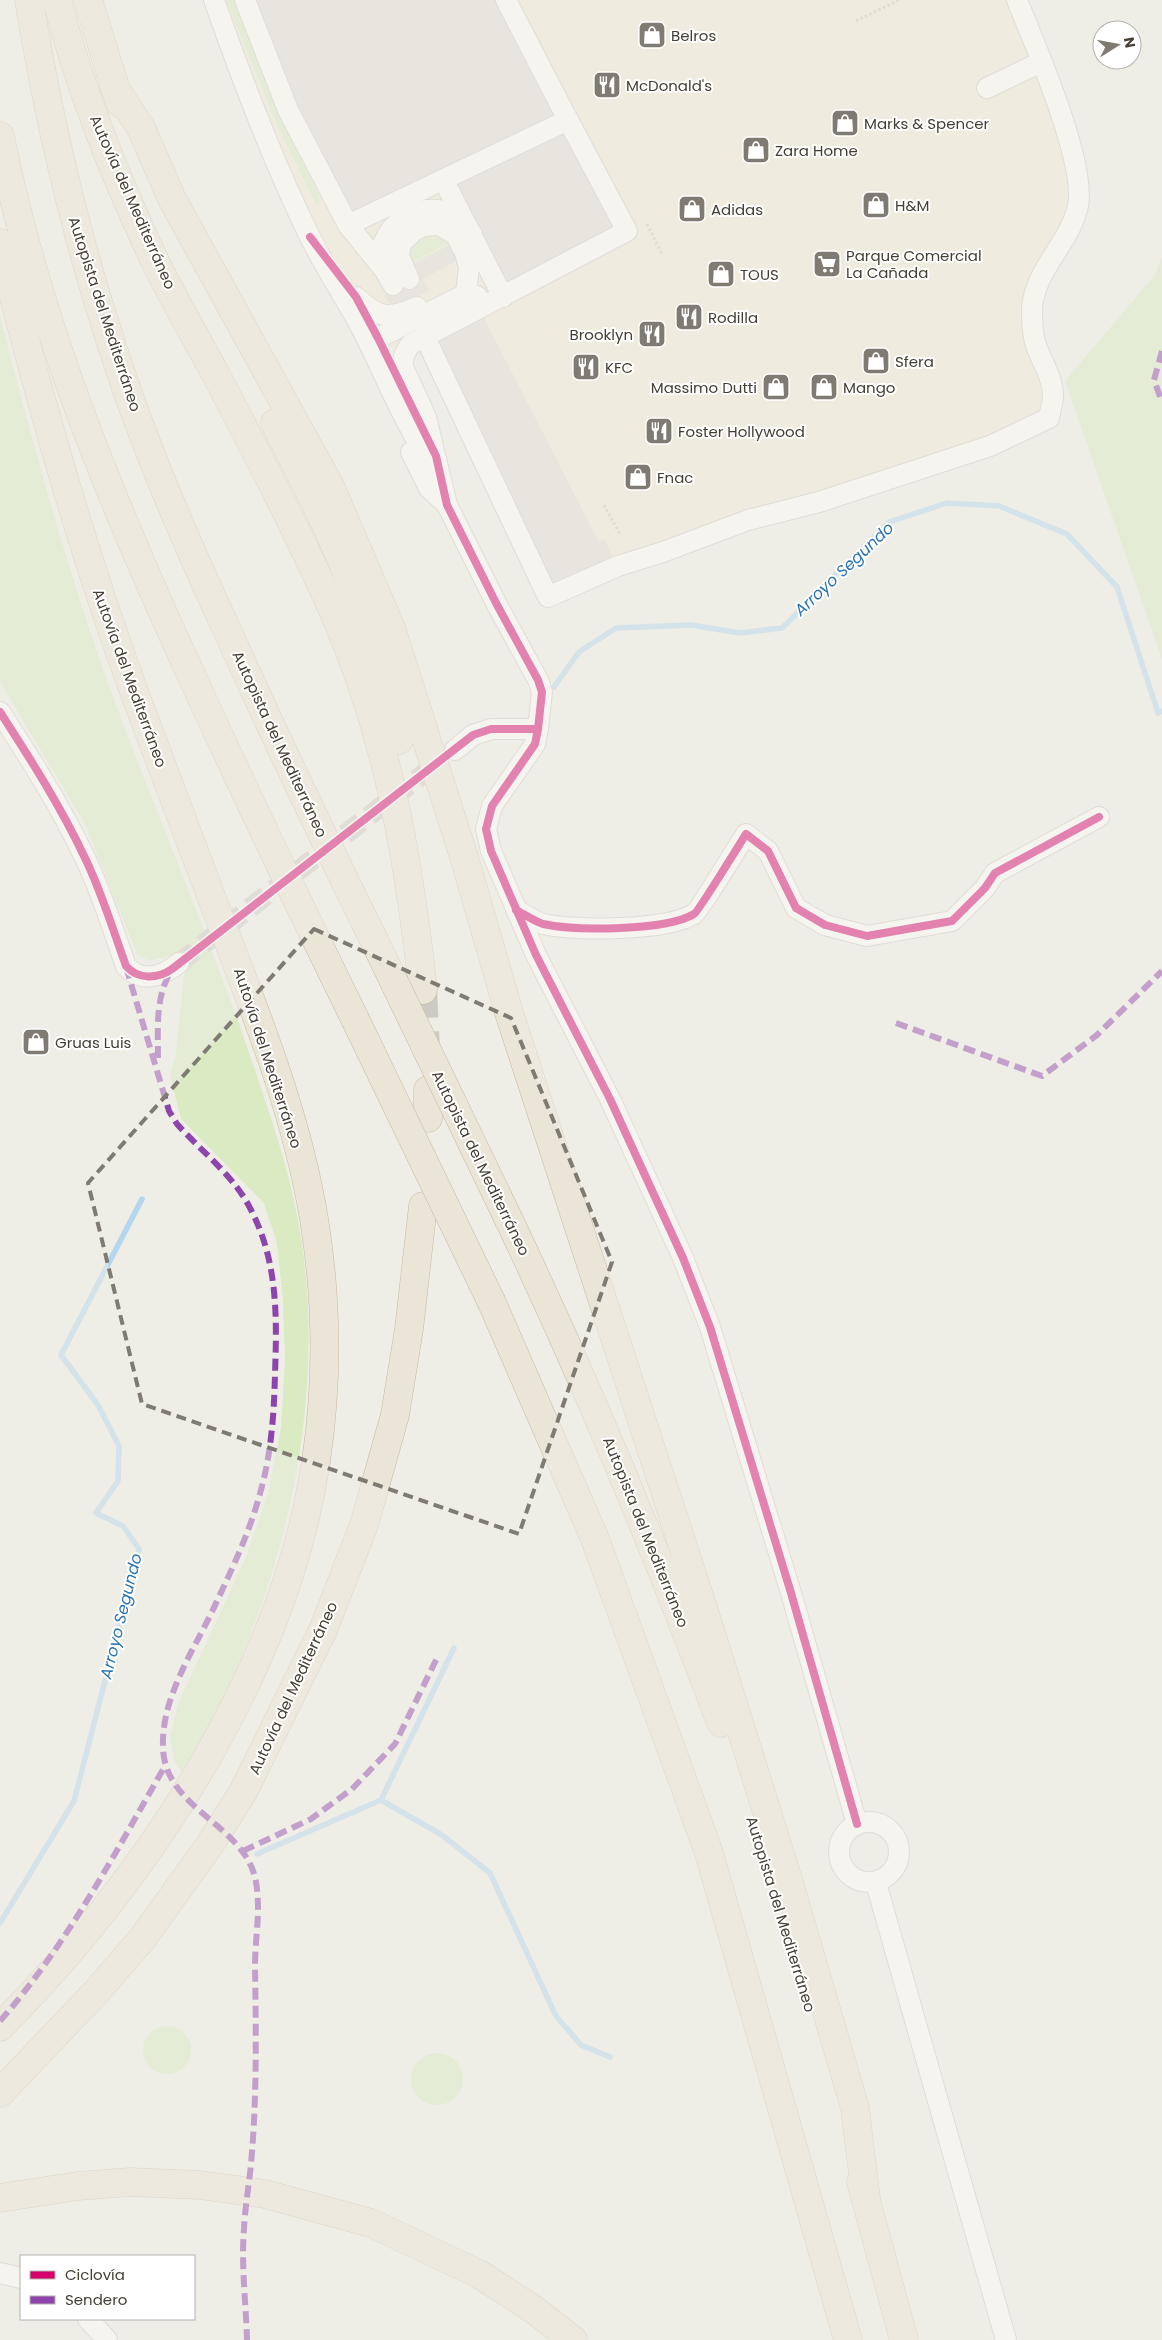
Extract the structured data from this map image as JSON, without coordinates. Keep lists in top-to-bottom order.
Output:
{
  "streets": {
    "highway": ["Autovía del Mediterráneo", "Autopista del Mediterráneo"]
  },
  "water": ["Arroyo Segundo"],
  "places": {
    "shop": [
      "Belros",
      "Marks & Spencer",
      "Zara Home",
      "H&M",
      "Adidas",
      "TOUS",
      "Sfera",
      "Massimo Dutti",
      "Mango",
      "Fnac",
      "Gruas Luis"
    ],
    "restaurant": [
      "McDonald's",
      "Rodilla",
      "Brooklyn",
      "KFC",
      "Foster Hollywood"
    ],
    "supermarket": ["Parque Comercial La Cañada"]
  },
  "legend": ["Ciclovía", "Sendero"],
  "north": "right"
}
